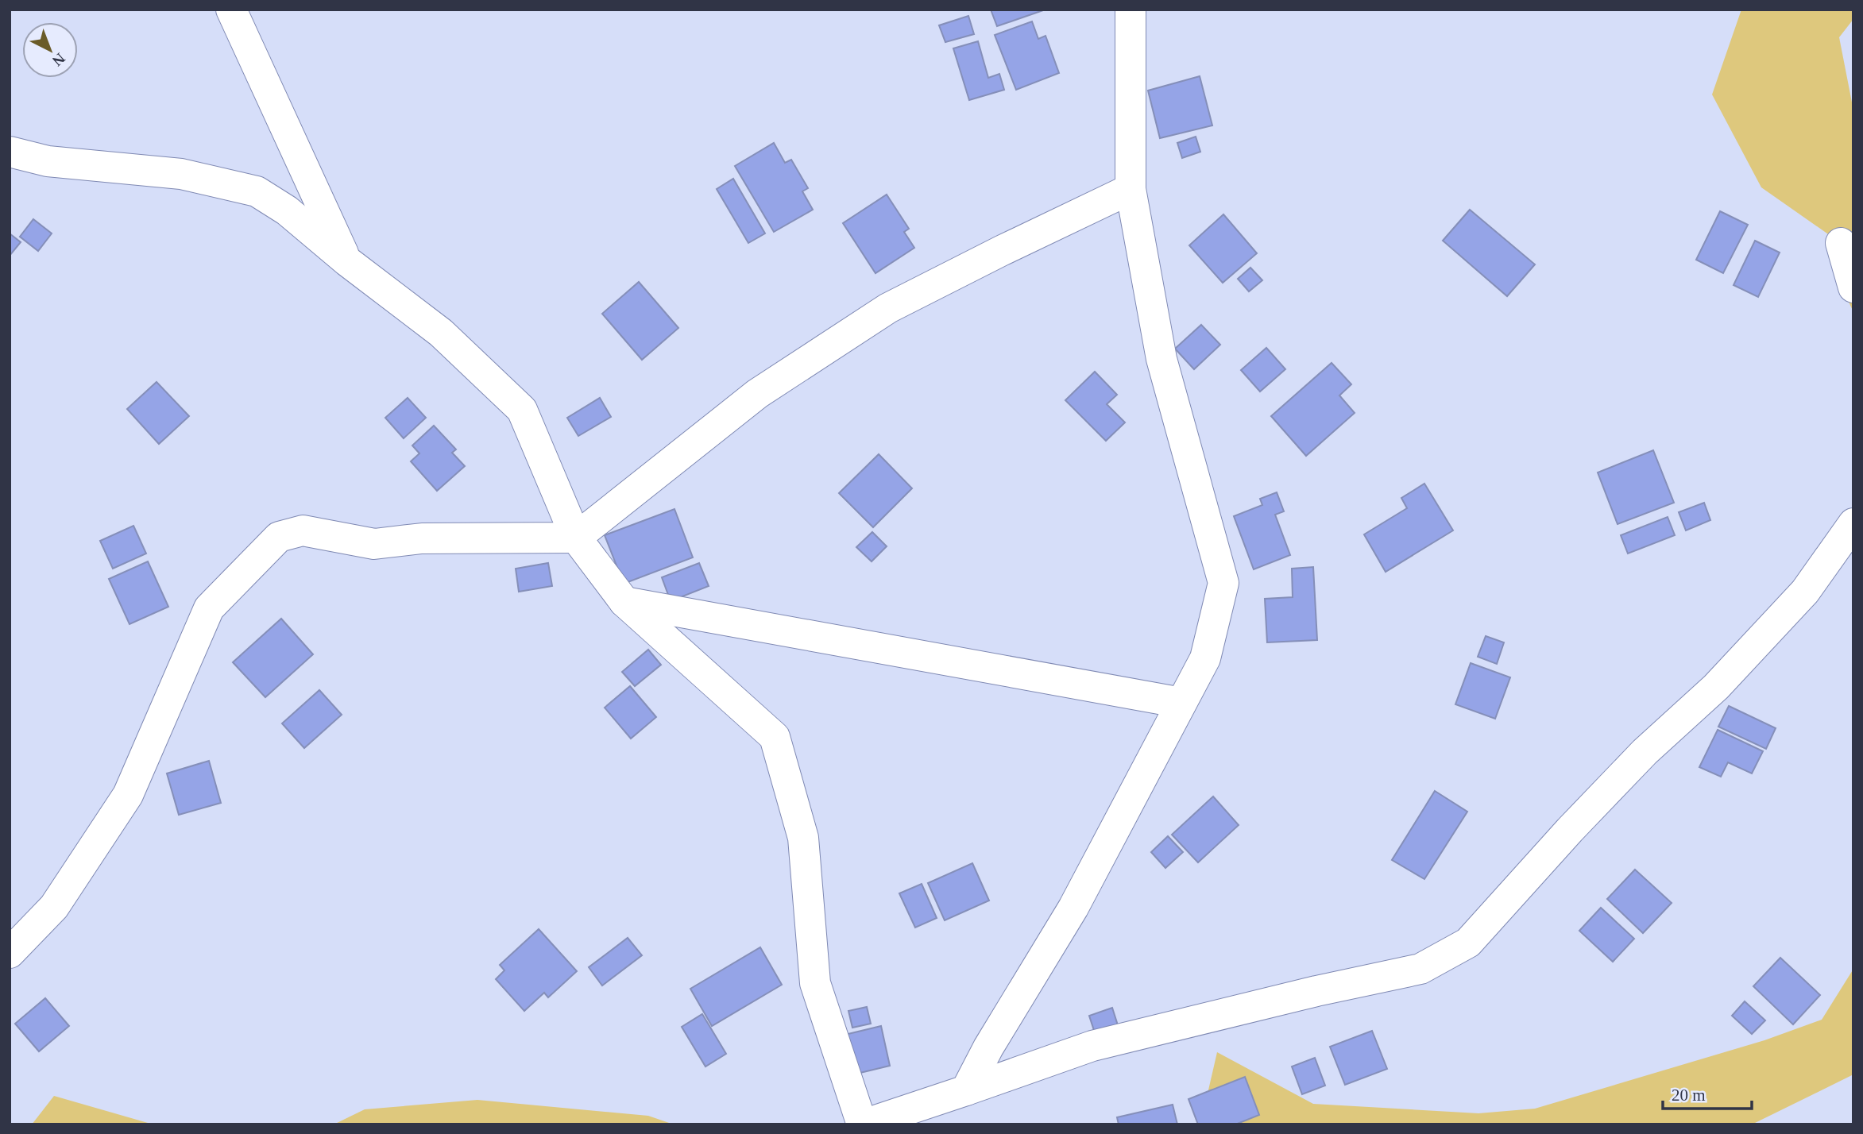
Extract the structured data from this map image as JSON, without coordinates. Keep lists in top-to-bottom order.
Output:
{
  "scale_bar": "20 m",
  "north": "bottom right"
}
